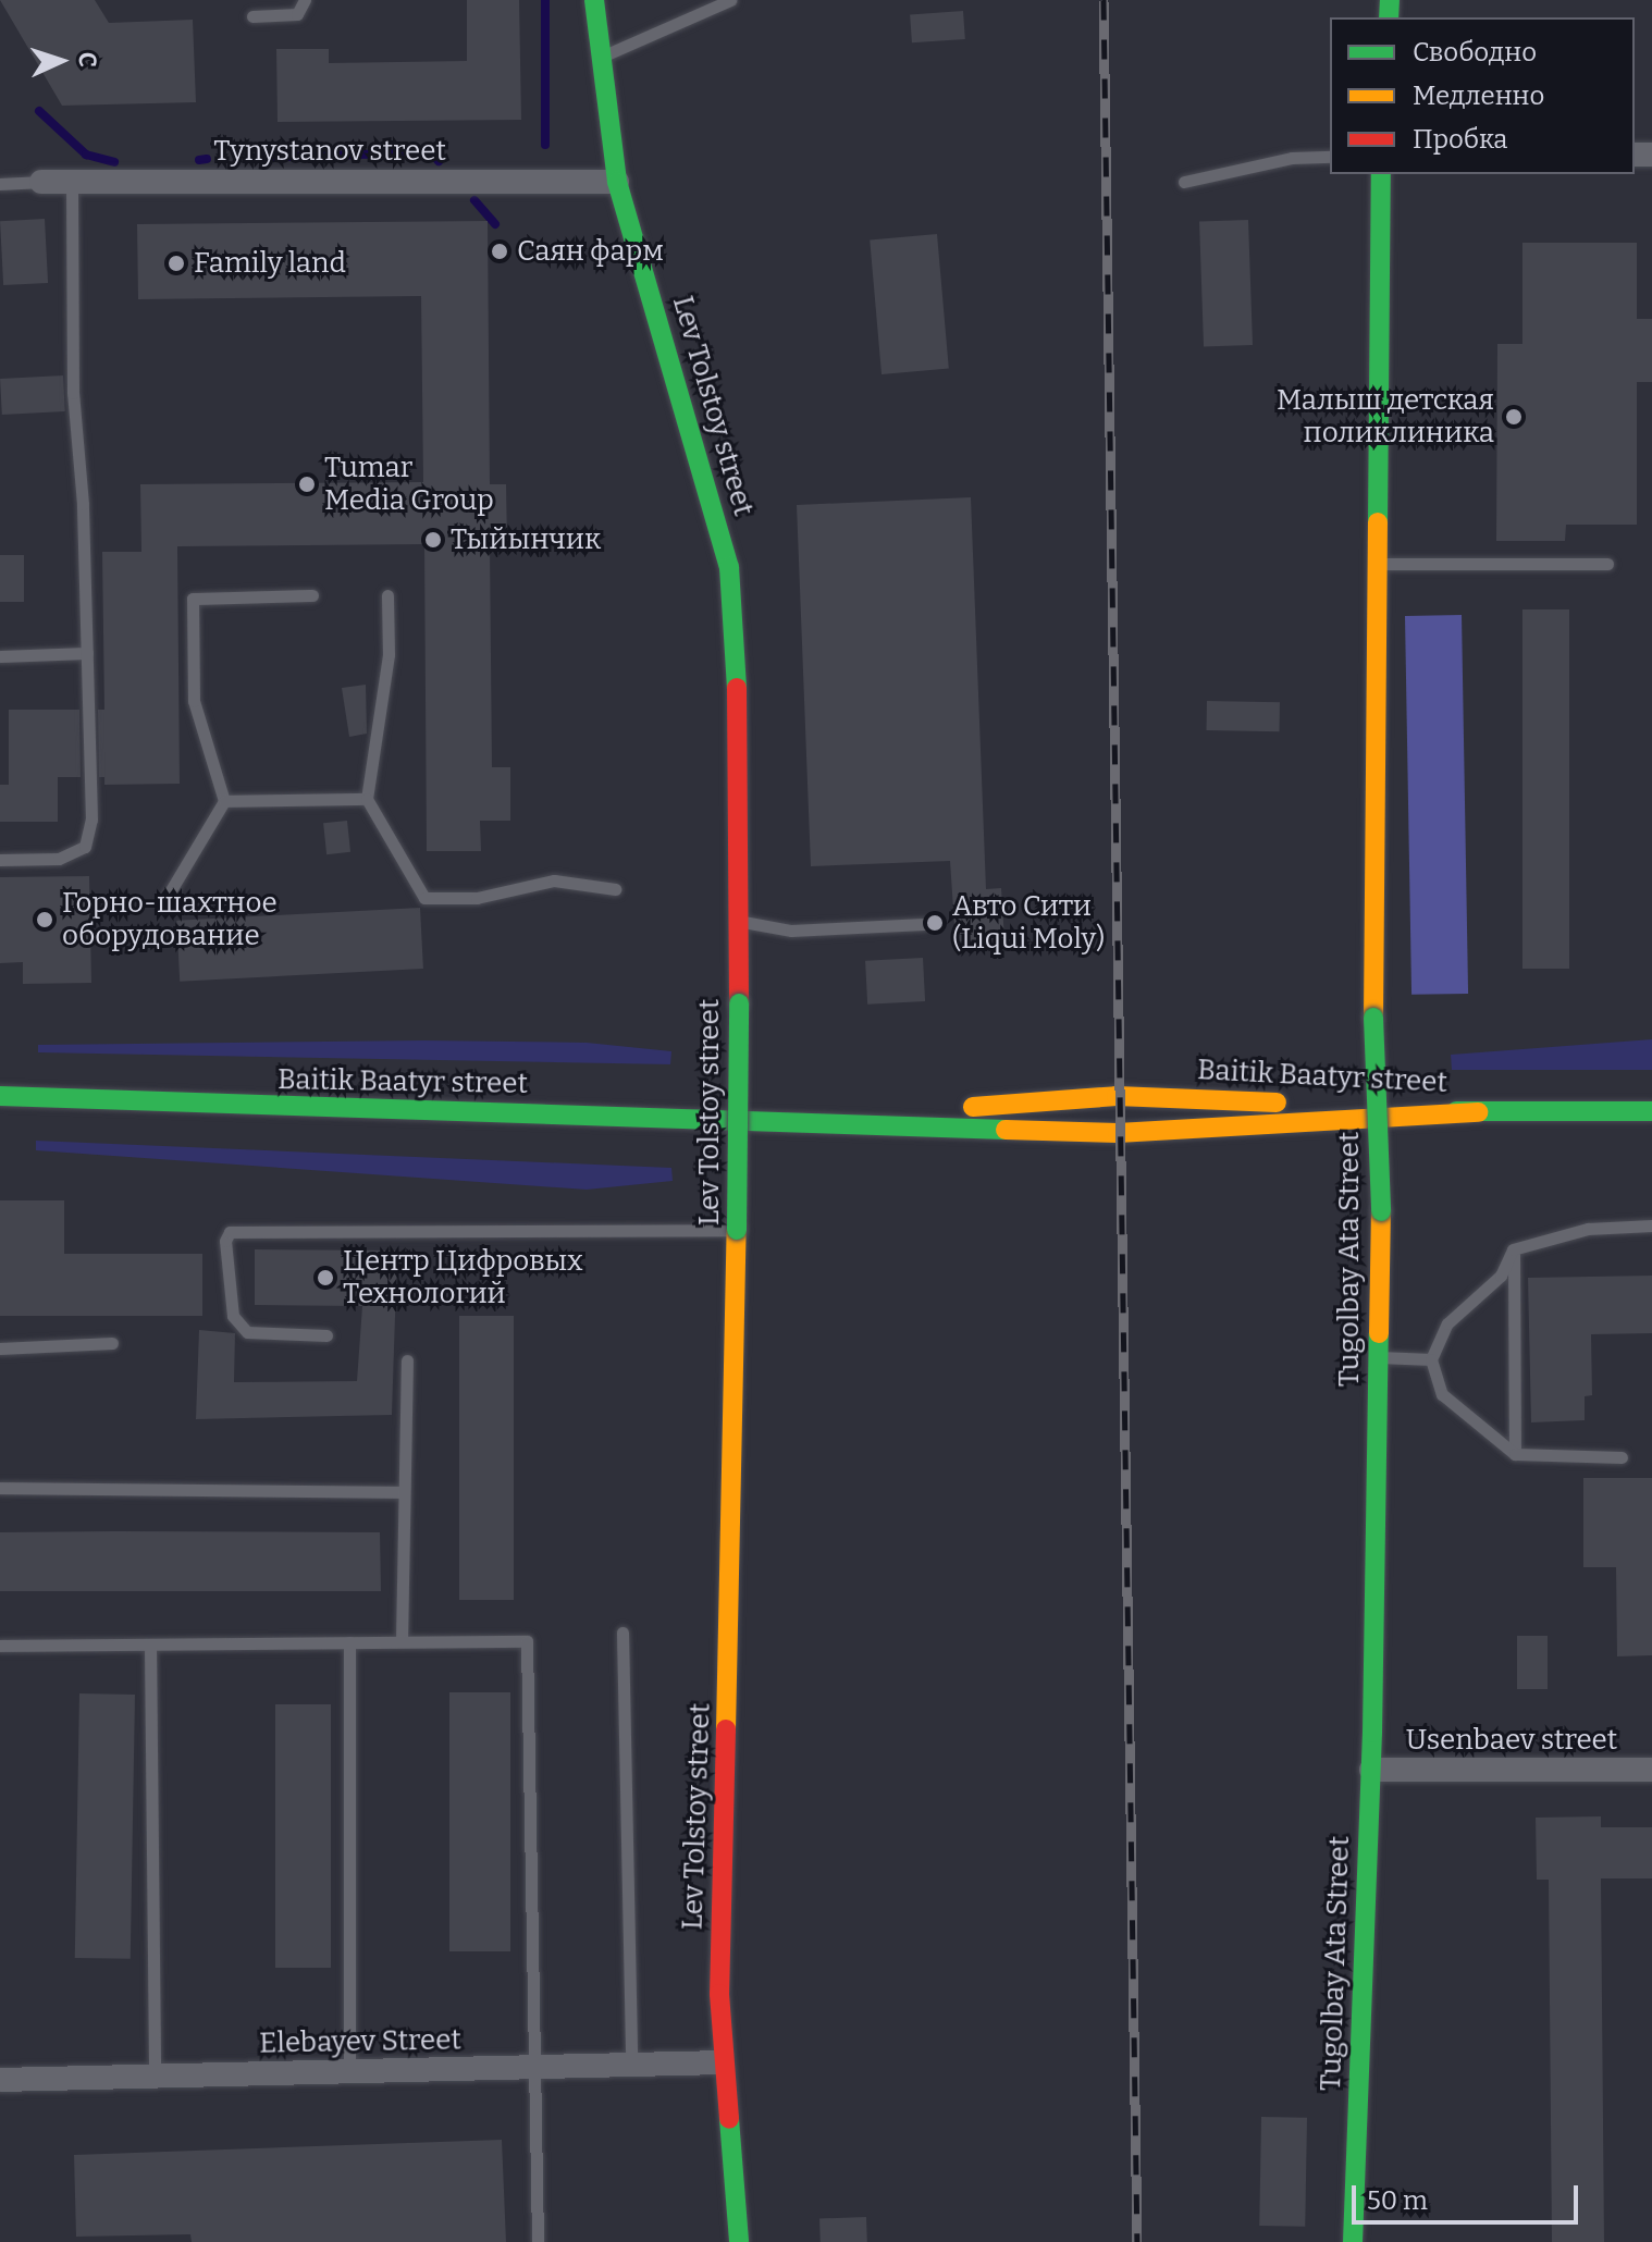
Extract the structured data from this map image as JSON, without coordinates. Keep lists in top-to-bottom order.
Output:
{
  "streets": {
    "main road": ["Lev Tolstoy street", "Baitik Baatyr street", "Tugolbay Ata Street"],
    "street": ["Tynystanov street", "Usenbaev street", "Elebayev Street"]
  },
  "crossings": [
    ["Tynystanov street", "Lev Tolstoy street"],
    ["Lev Tolstoy street", "Elebayev Street"],
    ["Tugolbay Ata Street", "Usenbaev street"]
  ],
  "places": [
    "Саян фарм",
    "Family land",
    "Малыш детская поликлиника",
    "Tumar Media Group",
    "Тыйынчик",
    "Горно-шахтное оборудование",
    "Авто Сити (Liqui Moly)",
    "Центр Цифровых Технологий"
  ],
  "legend": ["Свободно", "Медленно", "Пробка"],
  "scale_bar": "50 m",
  "north": "right"
}
